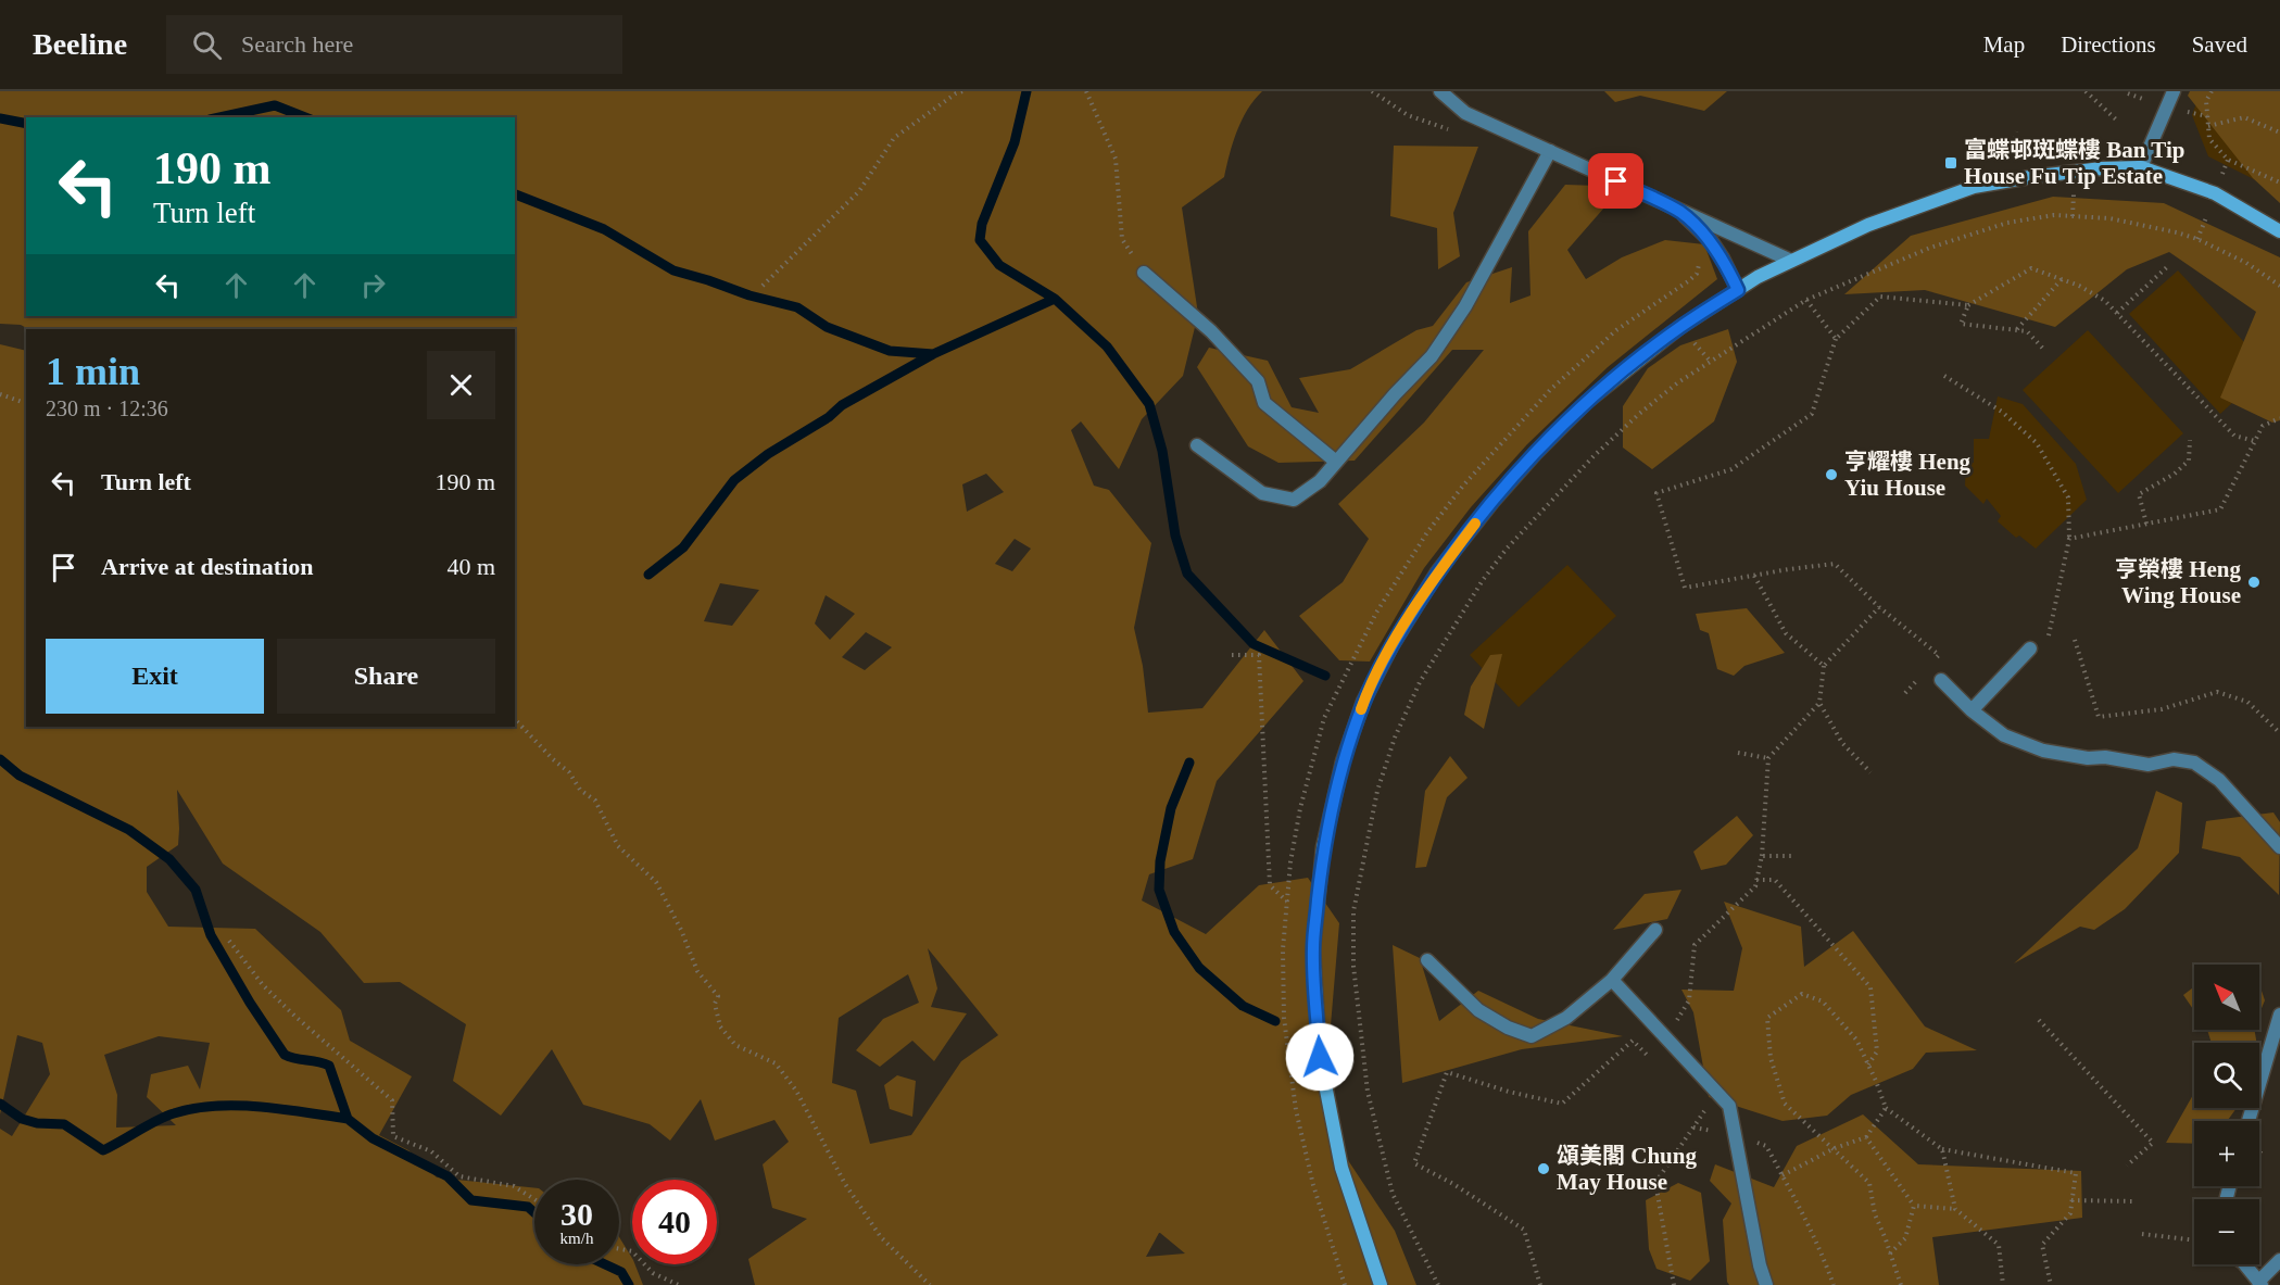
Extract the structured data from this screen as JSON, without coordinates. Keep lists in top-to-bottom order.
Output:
{
  "places": {
    "transit": ["富蝶邨斑蝶樓 Ban Tip House Fu Tip Estate"],
    "other": ["亨耀樓 Heng Yiu House", "亨榮樓 Heng Wing House", "頌美閣 Chung May House"]
  },
  "north": "top left",
  "page": {
    "header": "Beeline",
    "search": "Search here",
    "nav": ["Map", "Directions", "Saved"],
    "turn": ["190 m", "Turn left"],
    "heading": ["1 min", "230 m · 12:36"],
    "list": [
      {
        "name": "Turn left",
        "value": "190 m"
      },
      {
        "name": "Arrive at destination",
        "value": "40 m"
      }
    ],
    "buttons": ["Exit", "Share"],
    "map_buttons": ["+", "−"],
    "speed": "30 km/h",
    "limit": "40"
  }
}
